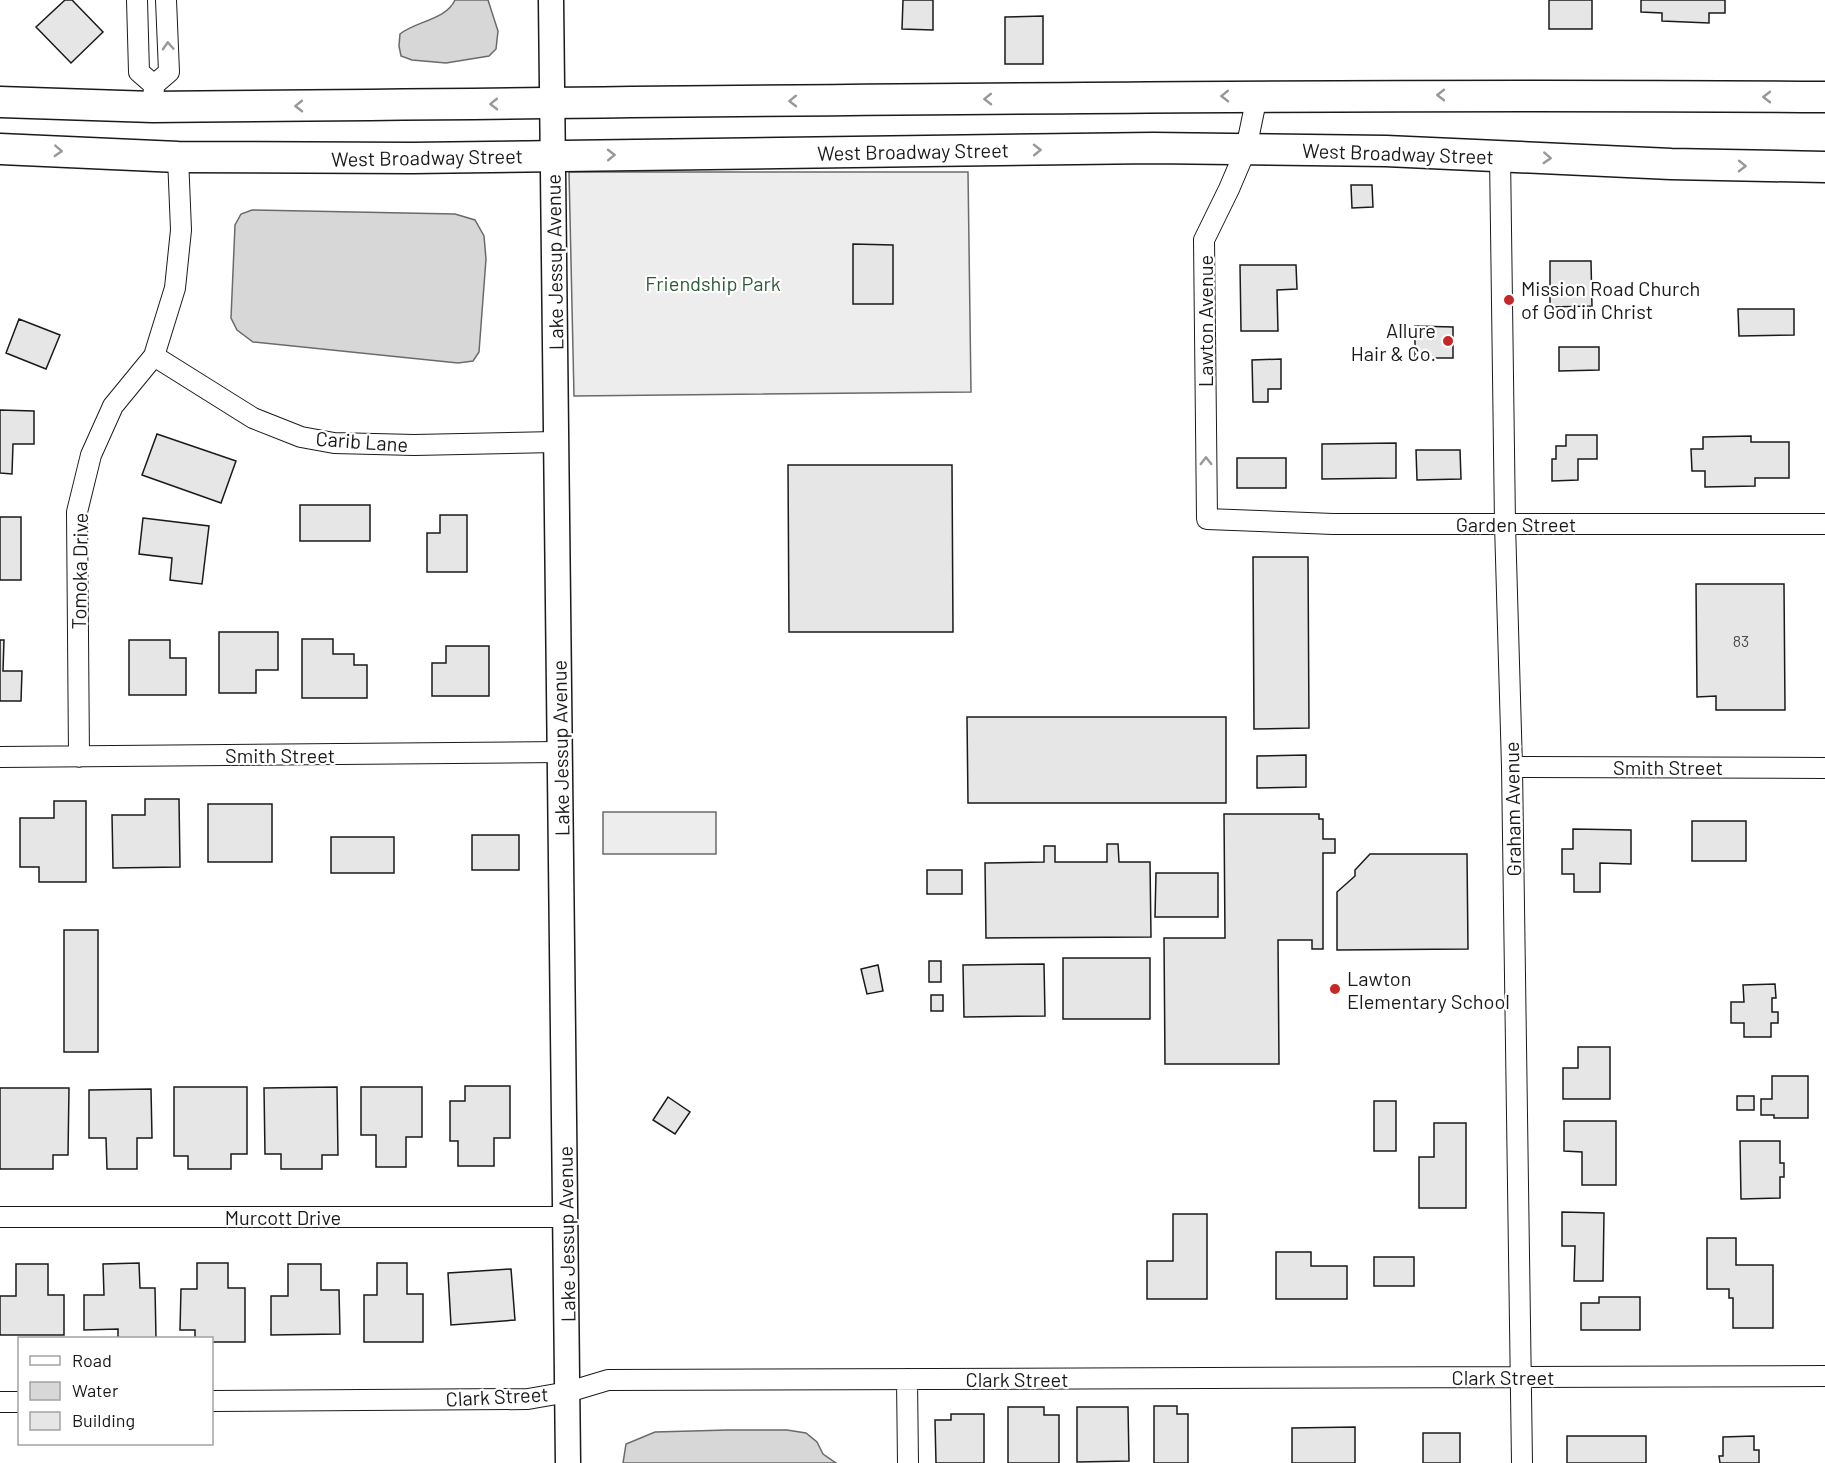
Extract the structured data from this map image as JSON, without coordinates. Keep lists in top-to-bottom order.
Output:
{
  "streets": {
    "main road": ["West Broadway Street"],
    "street": [
      "Lake Jessup Avenue",
      "Lawton Avenue",
      "Carib Lane",
      "Garden Street",
      "Tomoka Drive",
      "Smith Street",
      "Graham Avenue",
      "Murcott Drive",
      "Clark Street"
    ]
  },
  "crossings": [
    ["West Broadway Street", "Lake Jessup Avenue"],
    ["West Broadway Street", "Lawton Avenue"],
    ["West Broadway Street", "Tomoka Drive"],
    ["West Broadway Street", "Graham Avenue"],
    ["Lake Jessup Avenue", "Carib Lane"],
    ["Lake Jessup Avenue", "Smith Street"],
    ["Lake Jessup Avenue", "Murcott Drive"],
    ["Lake Jessup Avenue", "Clark Street"],
    ["Lawton Avenue", "Garden Street"],
    ["Carib Lane", "Tomoka Drive"],
    ["Garden Street", "Graham Avenue"],
    ["Tomoka Drive", "Smith Street"],
    ["Smith Street", "Graham Avenue"],
    ["Graham Avenue", "Clark Street"]
  ],
  "one_way": ["Lawton Avenue"],
  "parks": ["Friendship Park"],
  "places": ["Mission Road Church of God in Christ", "Allure Hair & Co.", "Lawton Elementary School"],
  "house_numbers": ["83"],
  "legend": ["Road", "Water", "Building"]
}
